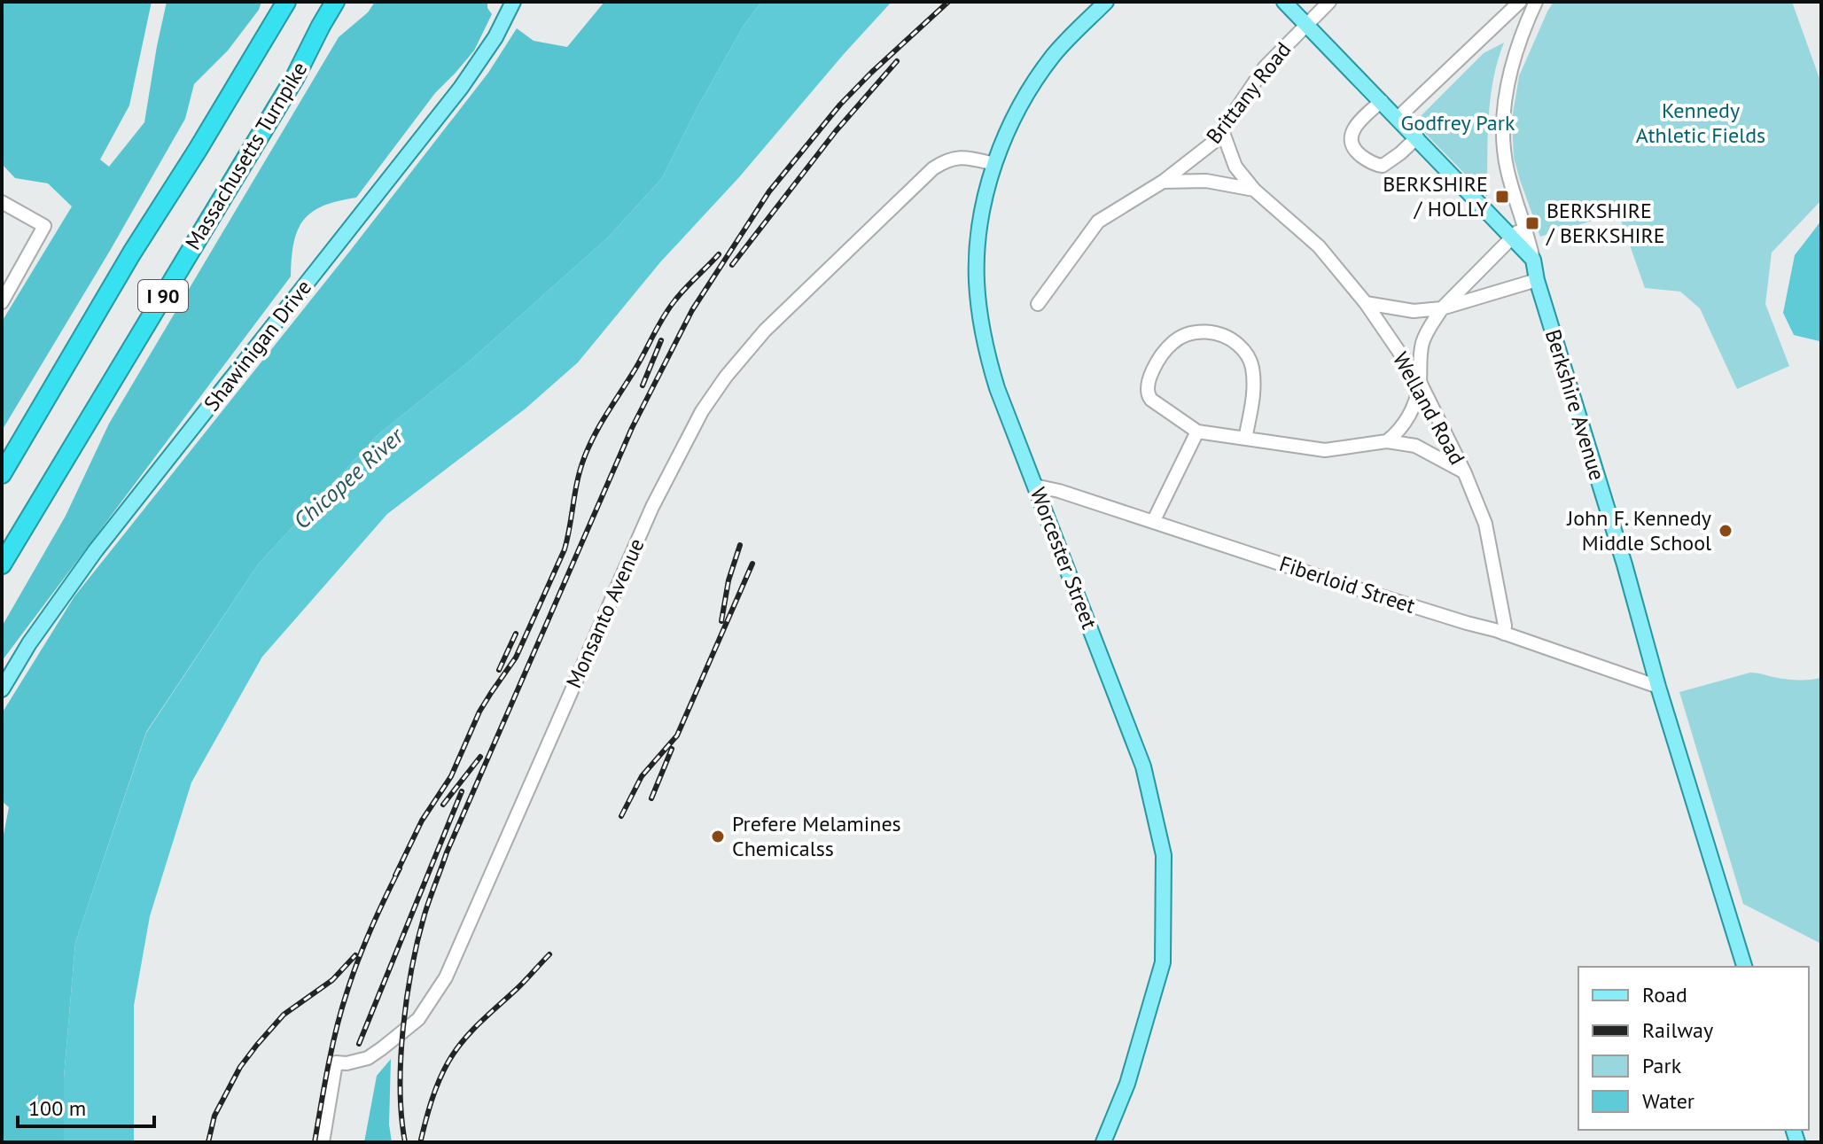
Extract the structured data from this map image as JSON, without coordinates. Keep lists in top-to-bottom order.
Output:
{
  "streets": {
    "highway": ["Massachusetts Turnpike", "I 90"],
    "main road": ["Shawinigan Drive", "Berkshire Avenue", "Worcester Street"],
    "street": [
      "Brittany Road",
      "Welland Road",
      "Fiberloid Street",
      "Monsanto Avenue"
    ]
  },
  "crossings": [
    ["Brittany Road", "Welland Road"],
    ["Berkshire Avenue", "Fiberloid Street"],
    ["Welland Road", "Fiberloid Street"],
    ["Worcester Street", "Fiberloid Street"],
    ["Worcester Street", "Monsanto Avenue"]
  ],
  "water": ["Chicopee River"],
  "parks": ["Kennedy Athletic Fields", "Godfrey Park"],
  "places": {
    "transit": ["BERKSHIRE / HOLLY", "BERKSHIRE / BERKSHIRE"],
    "other": ["John F. Kennedy Middle School", "Prefere Melamines Chemicalss"]
  },
  "legend": [
    "Road",
    "Railway",
    "Park",
    "Water"
  ],
  "scale_bar": "100 m"
}
